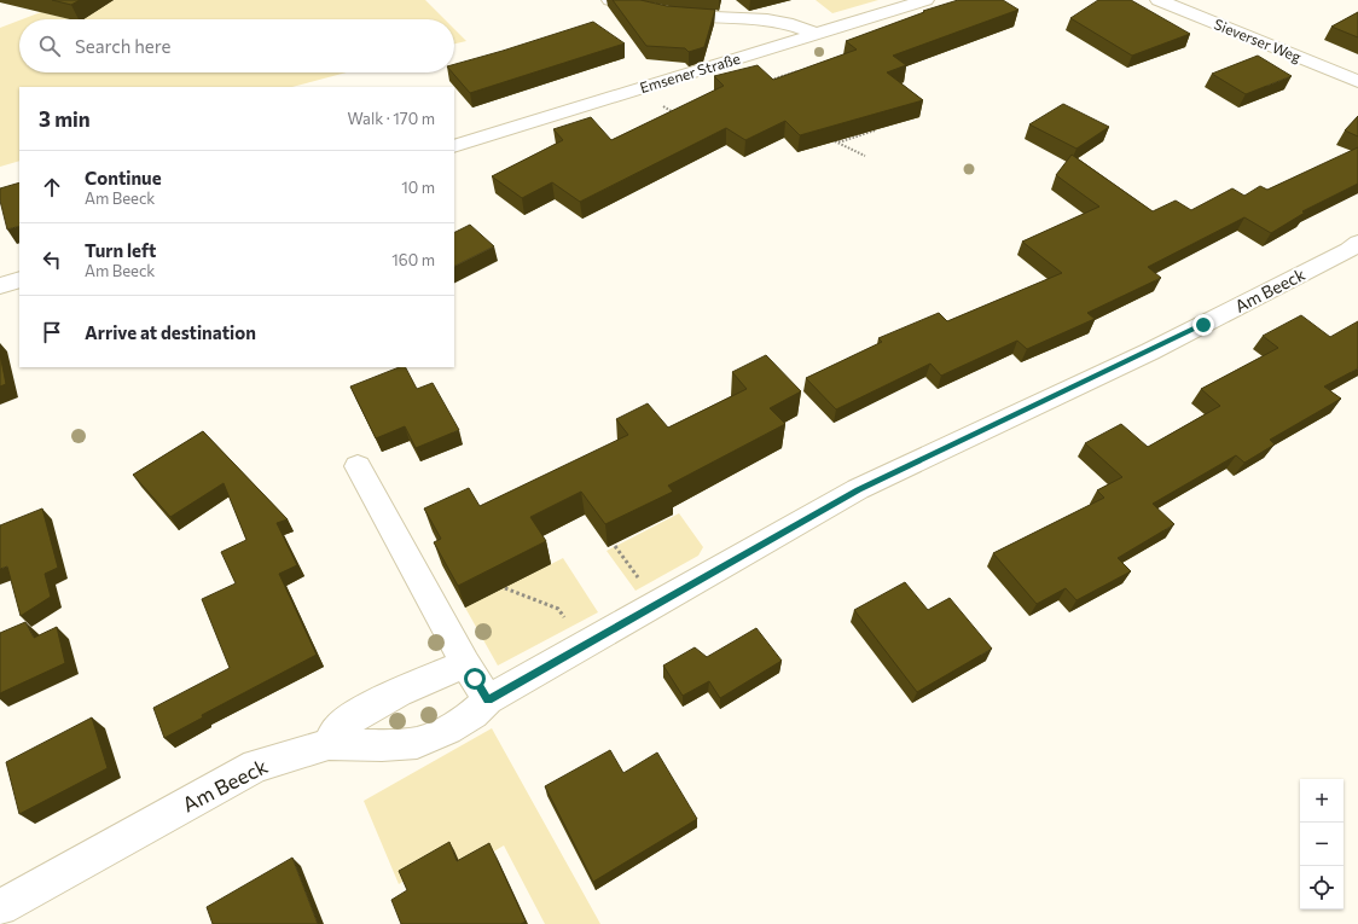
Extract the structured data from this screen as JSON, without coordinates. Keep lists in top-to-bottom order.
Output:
{
  "streets": {
    "street": ["Sieverser Weg", "Emsener Straße", "Am Beeck"]
  },
  "page": {
    "search": "Search here",
    "heading": ["3 min", "Walk · 170 m"],
    "list": [
      ["Continue", "Am Beeck", "10 m"],
      ["Turn left", "Am Beeck", "160 m"],
      "Arrive at destination"
    ],
    "map_buttons": ["+", "−"]
  }
}
